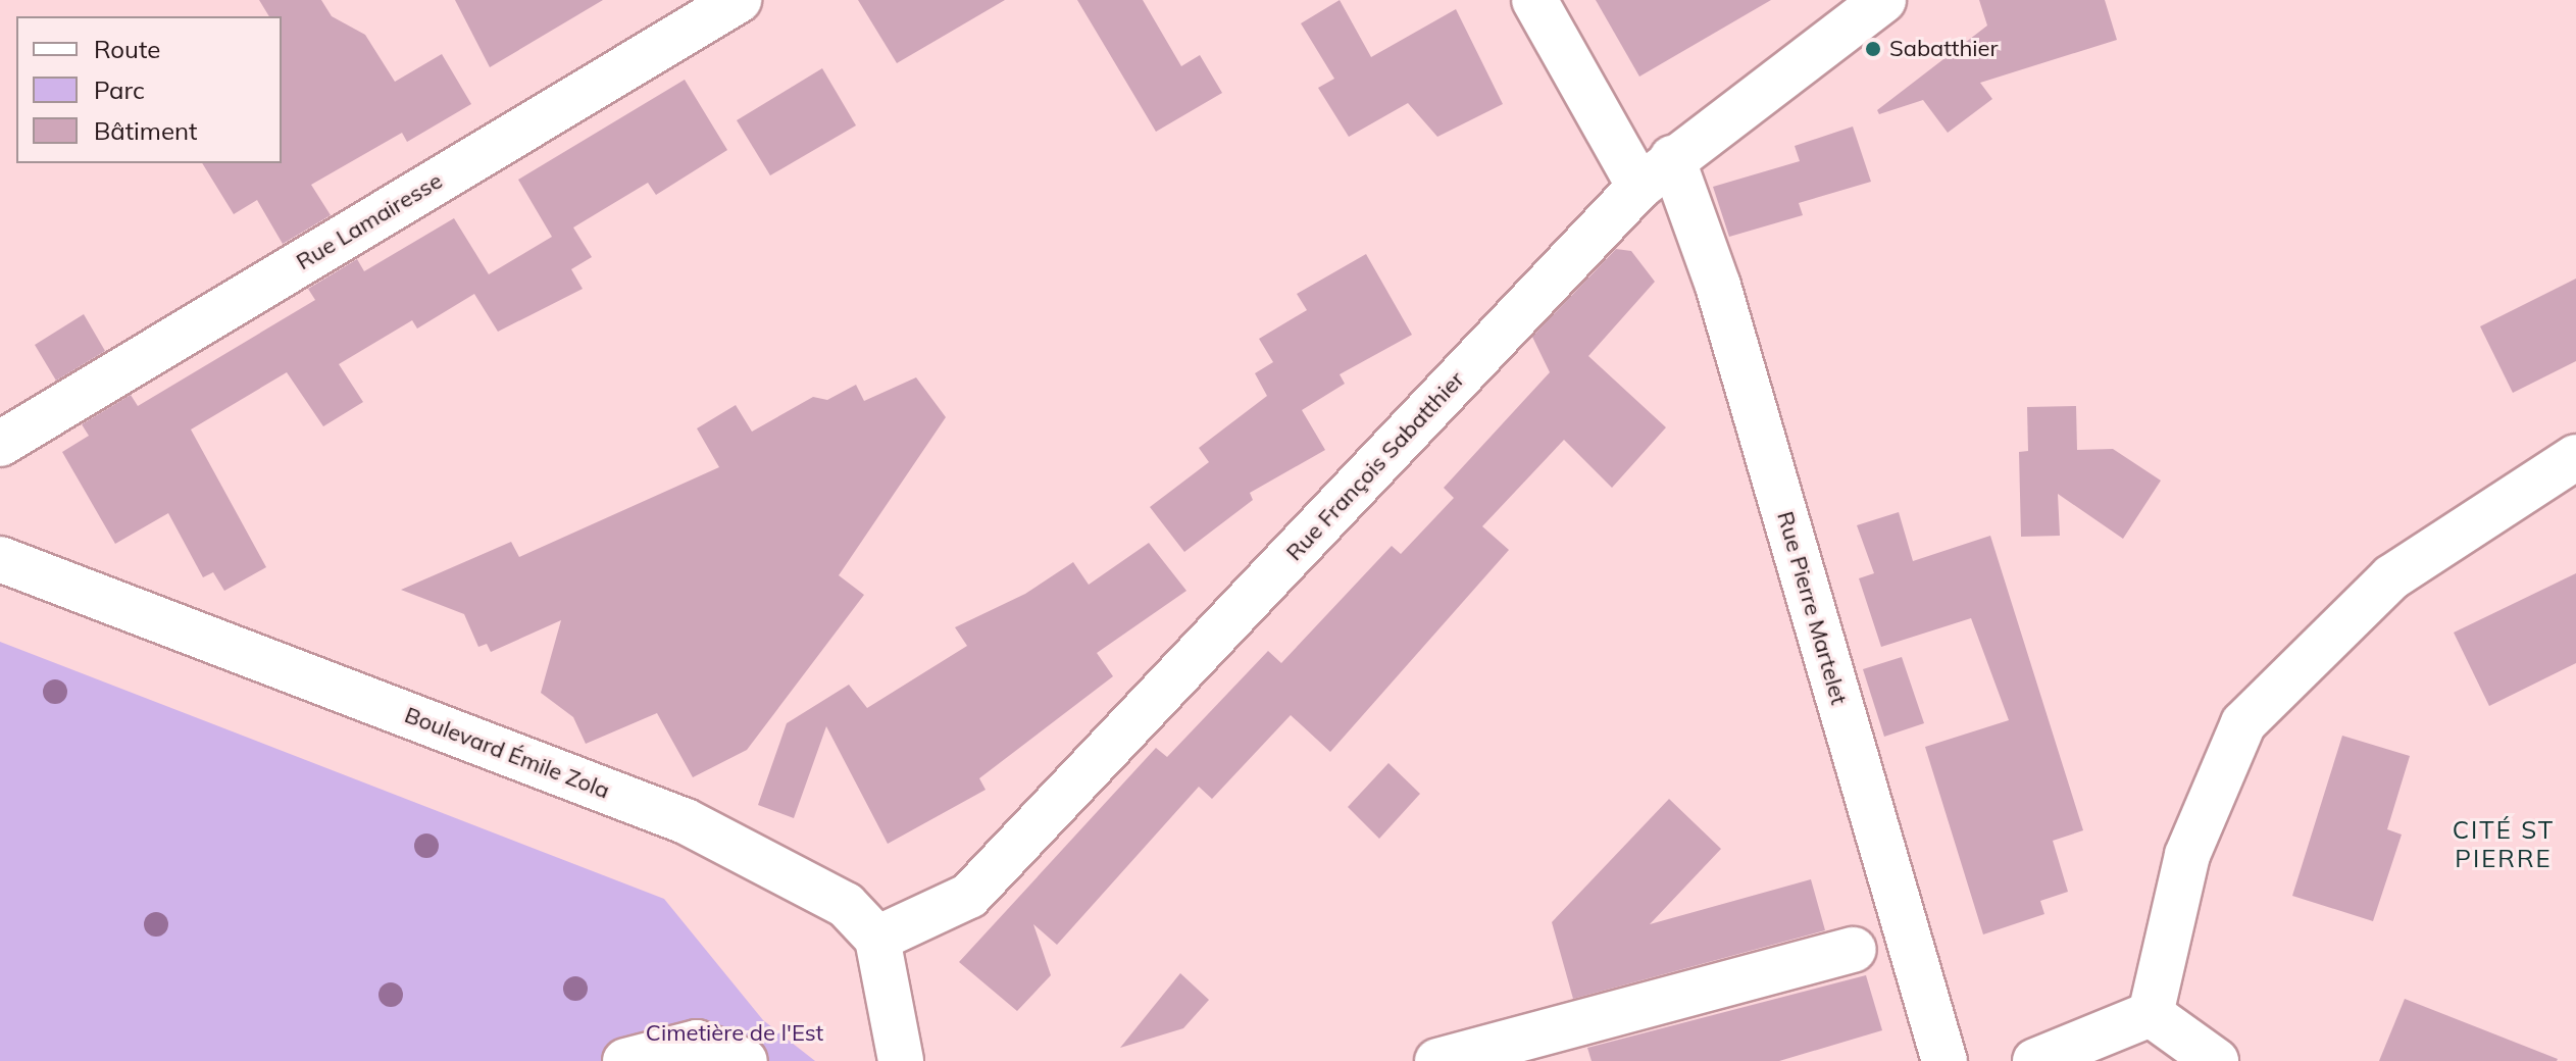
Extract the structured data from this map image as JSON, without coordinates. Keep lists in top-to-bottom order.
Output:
{
  "streets": {
    "street": [
      "Rue Lamairesse",
      "Rue François Sabatthier",
      "Rue Pierre Martelet",
      "Boulevard Émile Zola"
    ]
  },
  "crossings": [
    ["Rue François Sabatthier", "Rue Pierre Martelet"],
    ["Rue François Sabatthier", "Boulevard Émile Zola"]
  ],
  "districts": ["CITÉ ST PIERRE"],
  "parks": ["Cimetière de l'Est"],
  "places": ["Sabatthier"],
  "legend": ["Route", "Parc", "Bâtiment"]
}
